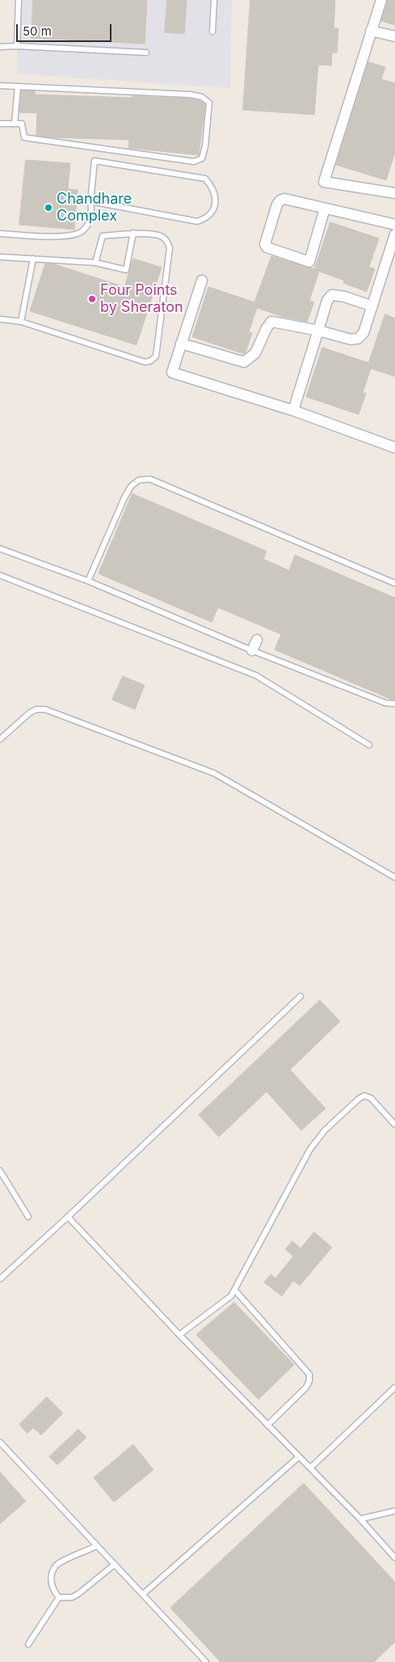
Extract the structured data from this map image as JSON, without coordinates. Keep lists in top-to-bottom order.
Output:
{
  "places": ["Chandhare Complex", "Four Points by Sheraton"],
  "scale_bar": "50 m"
}
